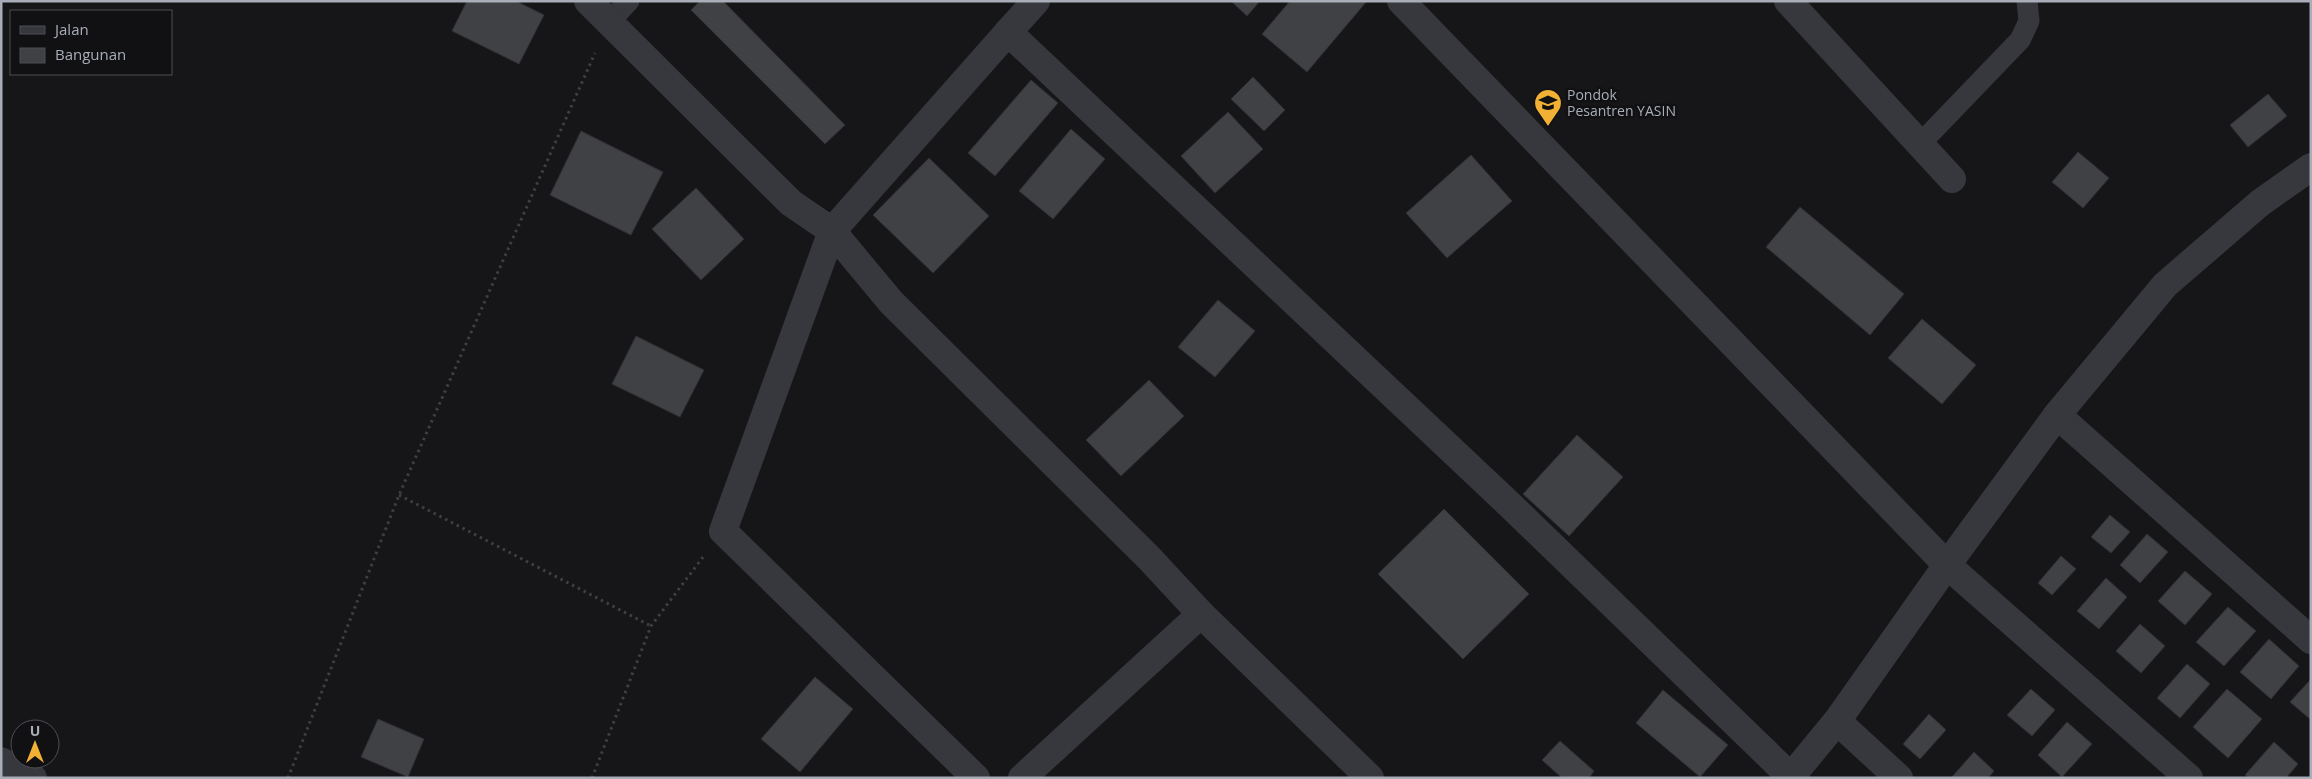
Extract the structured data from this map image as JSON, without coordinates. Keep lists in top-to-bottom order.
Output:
{
  "places": {
    "school or university": ["Pondok Pesantren YASIN"]
  },
  "legend": ["Jalan", "Bangunan"],
  "north": "top"
}
